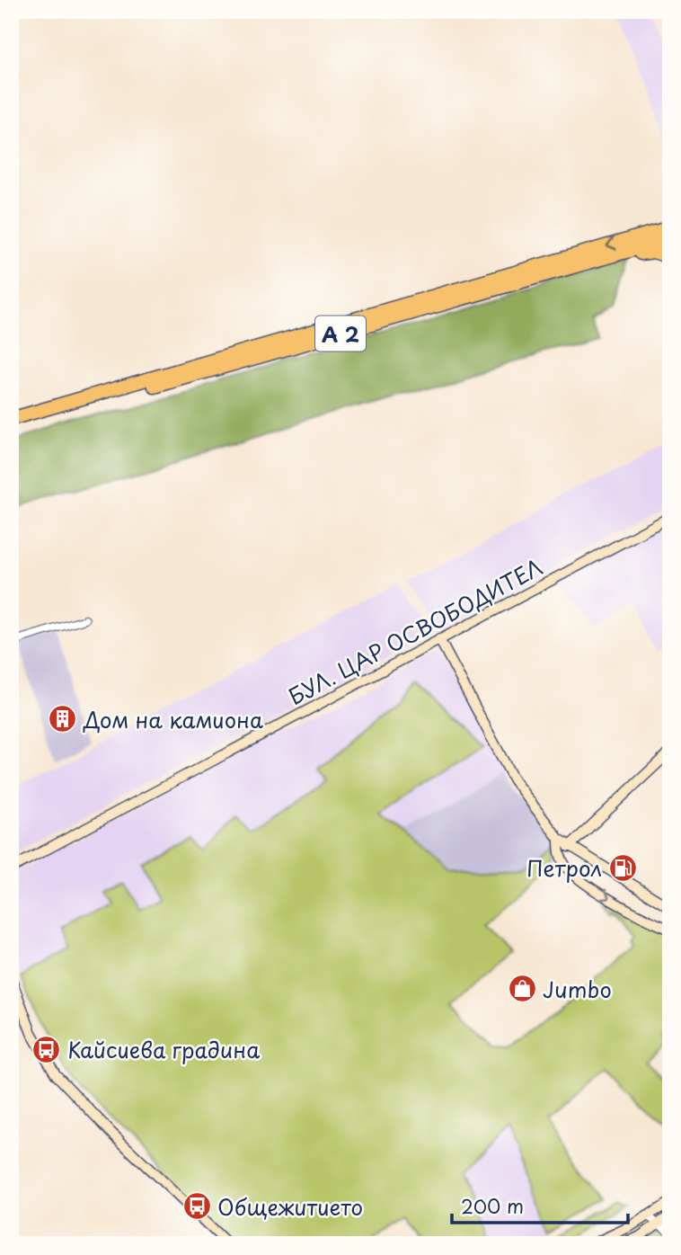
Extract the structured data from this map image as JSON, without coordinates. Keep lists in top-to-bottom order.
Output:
{
  "streets": {
    "highway": ["A 2"],
    "street": ["БУЛ. ЦАР ОСВОБОДИТЕЛ"]
  },
  "places": {
    "building": ["Дом на камиона"],
    "fuel station": ["Петрол"],
    "shop": ["Jumbo"],
    "bus stop": ["Кайсиева градина", "Общежитието"]
  },
  "scale_bar": "200 m"
}
